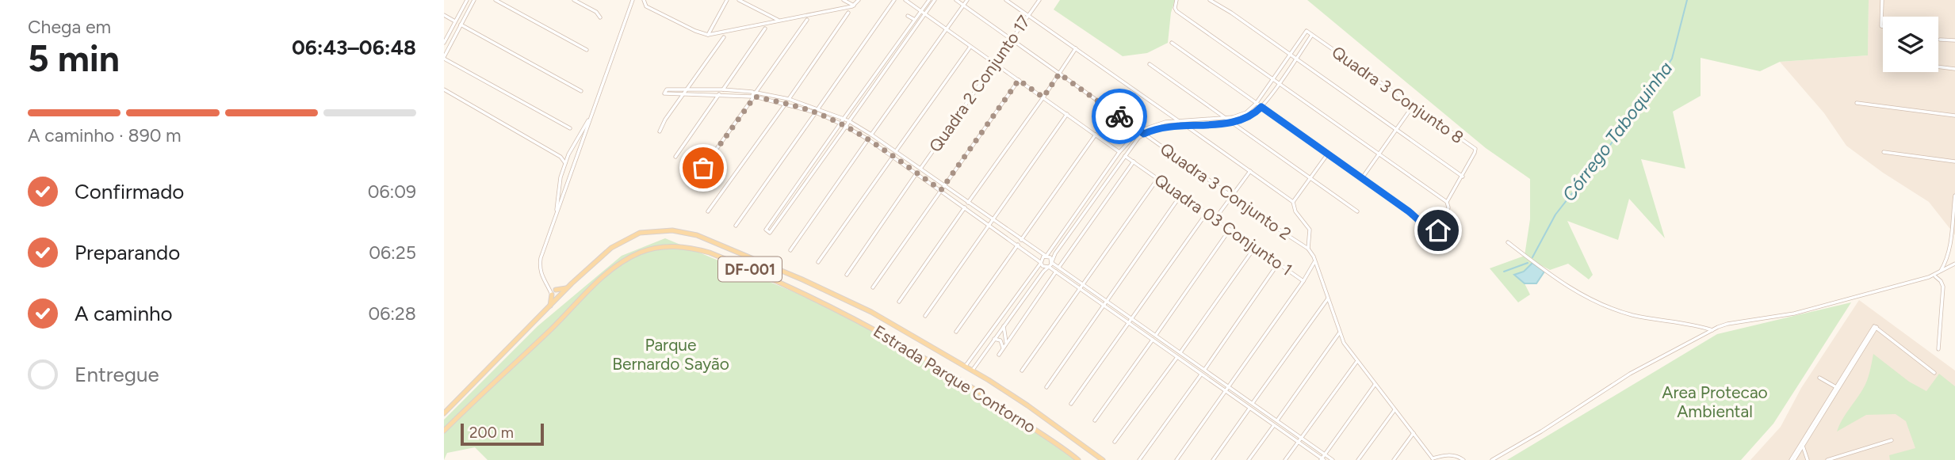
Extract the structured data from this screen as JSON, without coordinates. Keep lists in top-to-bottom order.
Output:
{
  "streets": {
    "main road": ["DF-001", "Estrada Parque Contorno"],
    "street": [
      "Quadra 2 Conjunto 17",
      "Quadra 3 Conjunto 8",
      "Quadra 3 Conjunto 2",
      "Quadra 03 Conjunto 1"
    ]
  },
  "crossings": [
    ["Quadra 2 Conjunto 17", "Quadra 3 Conjunto 2"]
  ],
  "water": ["Córrego Taboquinha"],
  "parks": ["Parque Bernardo Sayão", "Area Protecao Ambiental"],
  "scale_bar": "200 m",
  "page": {
    "heading": ["5 min", "Chega em", "06:43–06:48"],
    "bar": "A caminho · 890 m",
    "list": [
      ["Confirmado", "06:09"],
      ["Preparando", "06:25"],
      ["A caminho", "06:28"],
      "Entregue"
    ],
    "scale": "200 m"
  }
}
